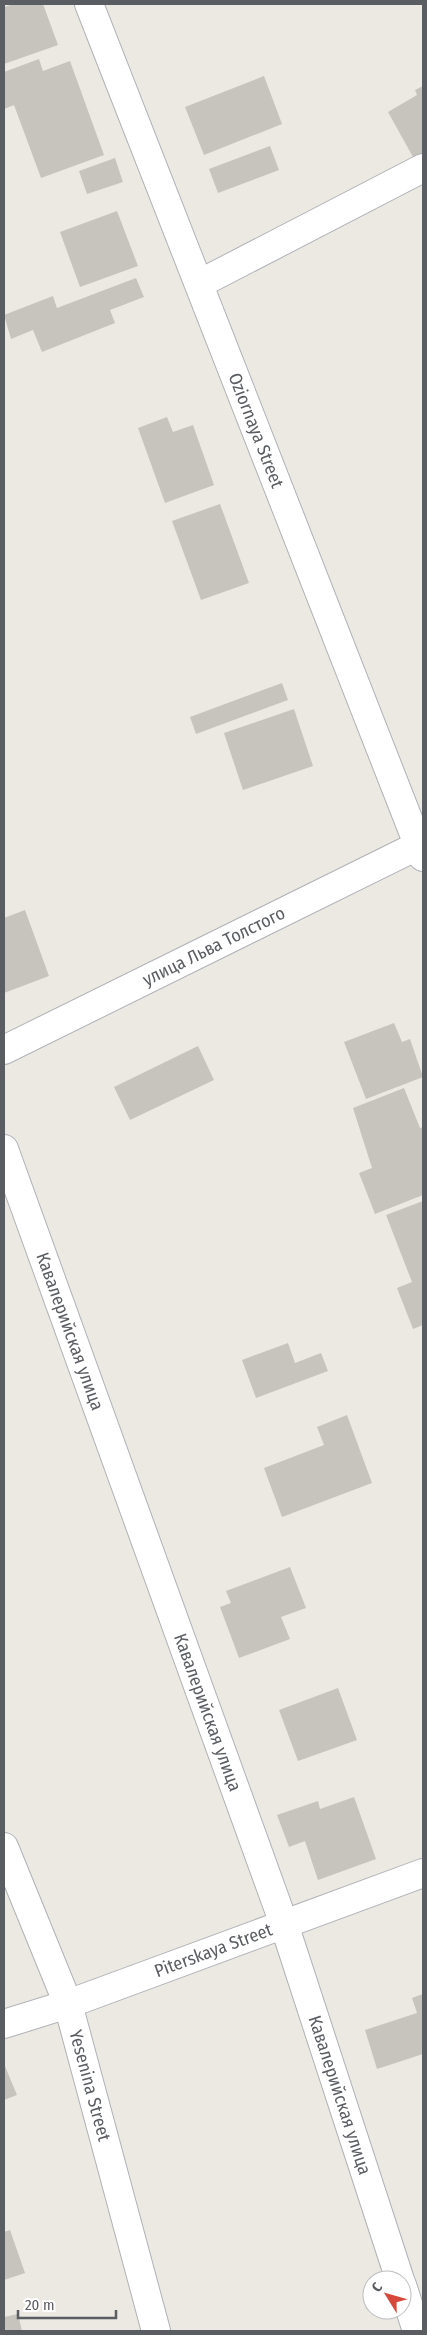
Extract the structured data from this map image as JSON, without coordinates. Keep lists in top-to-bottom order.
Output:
{
  "streets": {
    "street": [
      "Oziornaya Street",
      "улица Льва Толстого",
      "Кавалерийская улица",
      "Piterskaya Street",
      "Yesenina Street"
    ]
  },
  "crossings": [
    ["Oziornaya Street", "улица Льва Толстого"],
    ["Кавалерийская улица", "Piterskaya Street"],
    ["Piterskaya Street", "Yesenina Street"]
  ],
  "scale_bar": "20 m",
  "north": "top left"
}
